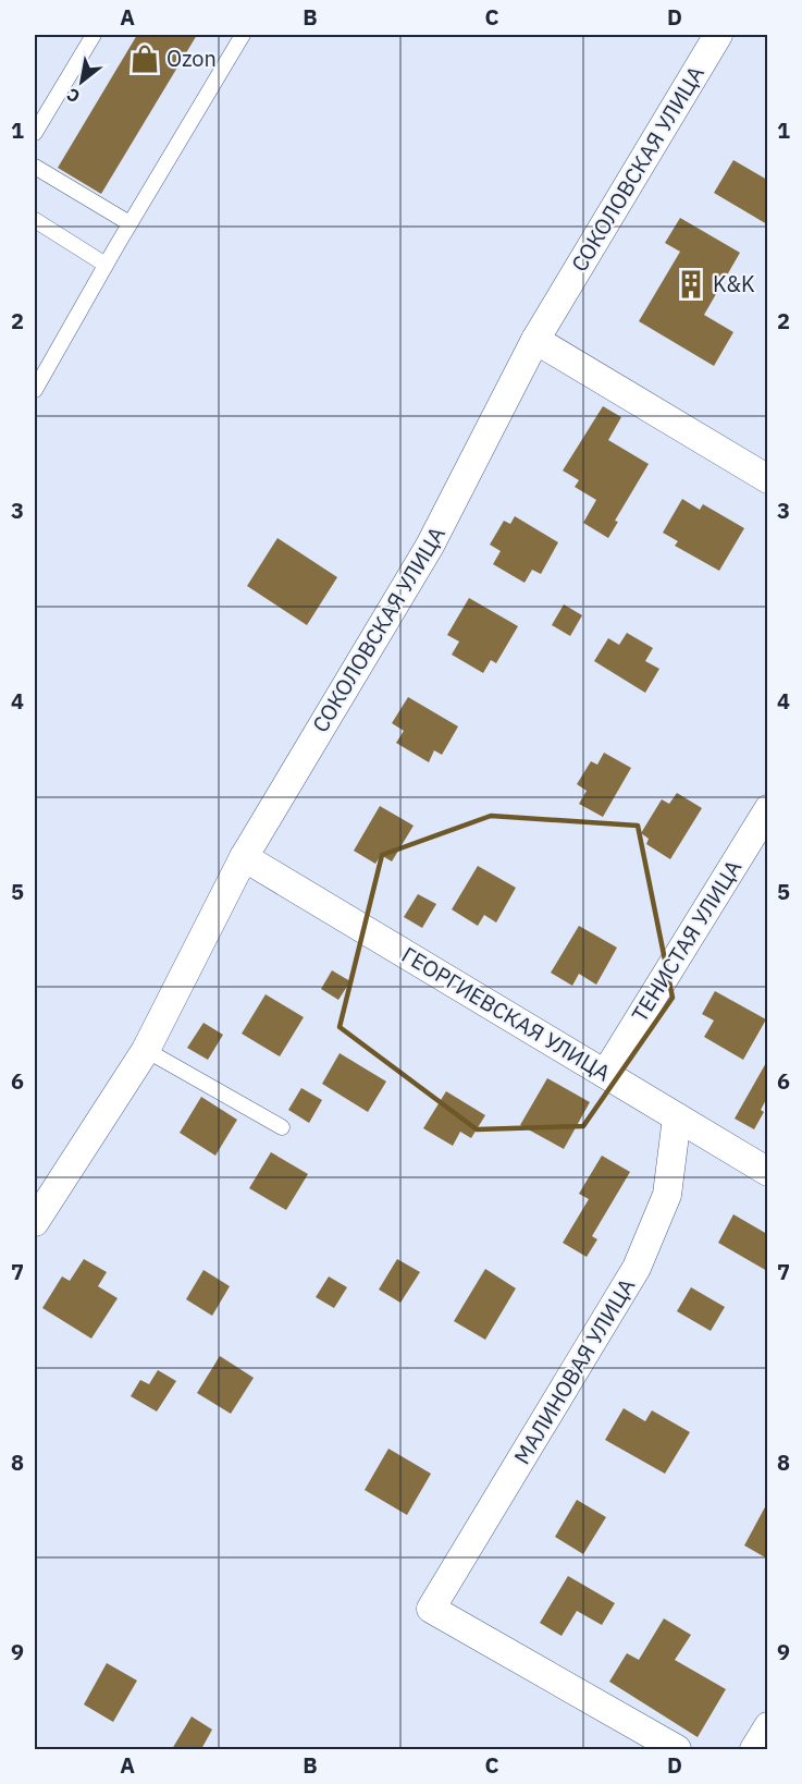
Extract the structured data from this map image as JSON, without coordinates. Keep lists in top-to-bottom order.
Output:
{
  "streets": {
    "street": [
      "СОКОЛОВСКАЯ УЛИЦА",
      "ТЕНИСТАЯ УЛИЦА",
      "ГЕОРГИЕВСКАЯ УЛИЦА",
      "МАЛИНОВАЯ УЛИЦА"
    ]
  },
  "crossings": [
    ["СОКОЛОВСКАЯ УЛИЦА", "ГЕОРГИЕВСКАЯ УЛИЦА"],
    ["ТЕНИСТАЯ УЛИЦА", "ГЕОРГИЕВСКАЯ УЛИЦА"],
    ["ГЕОРГИЕВСКАЯ УЛИЦА", "МАЛИНОВАЯ УЛИЦА"]
  ],
  "places": {
    "shop": ["Ozon"],
    "building": ["K&K"]
  },
  "north": "bottom left",
  "grid": {
    "columns": [
      "A",
      "B",
      "C",
      "D"
    ],
    "rows": [
      "1",
      "2",
      "3",
      "4",
      "5",
      "6",
      "7",
      "8",
      "9"
    ]
  }
}
